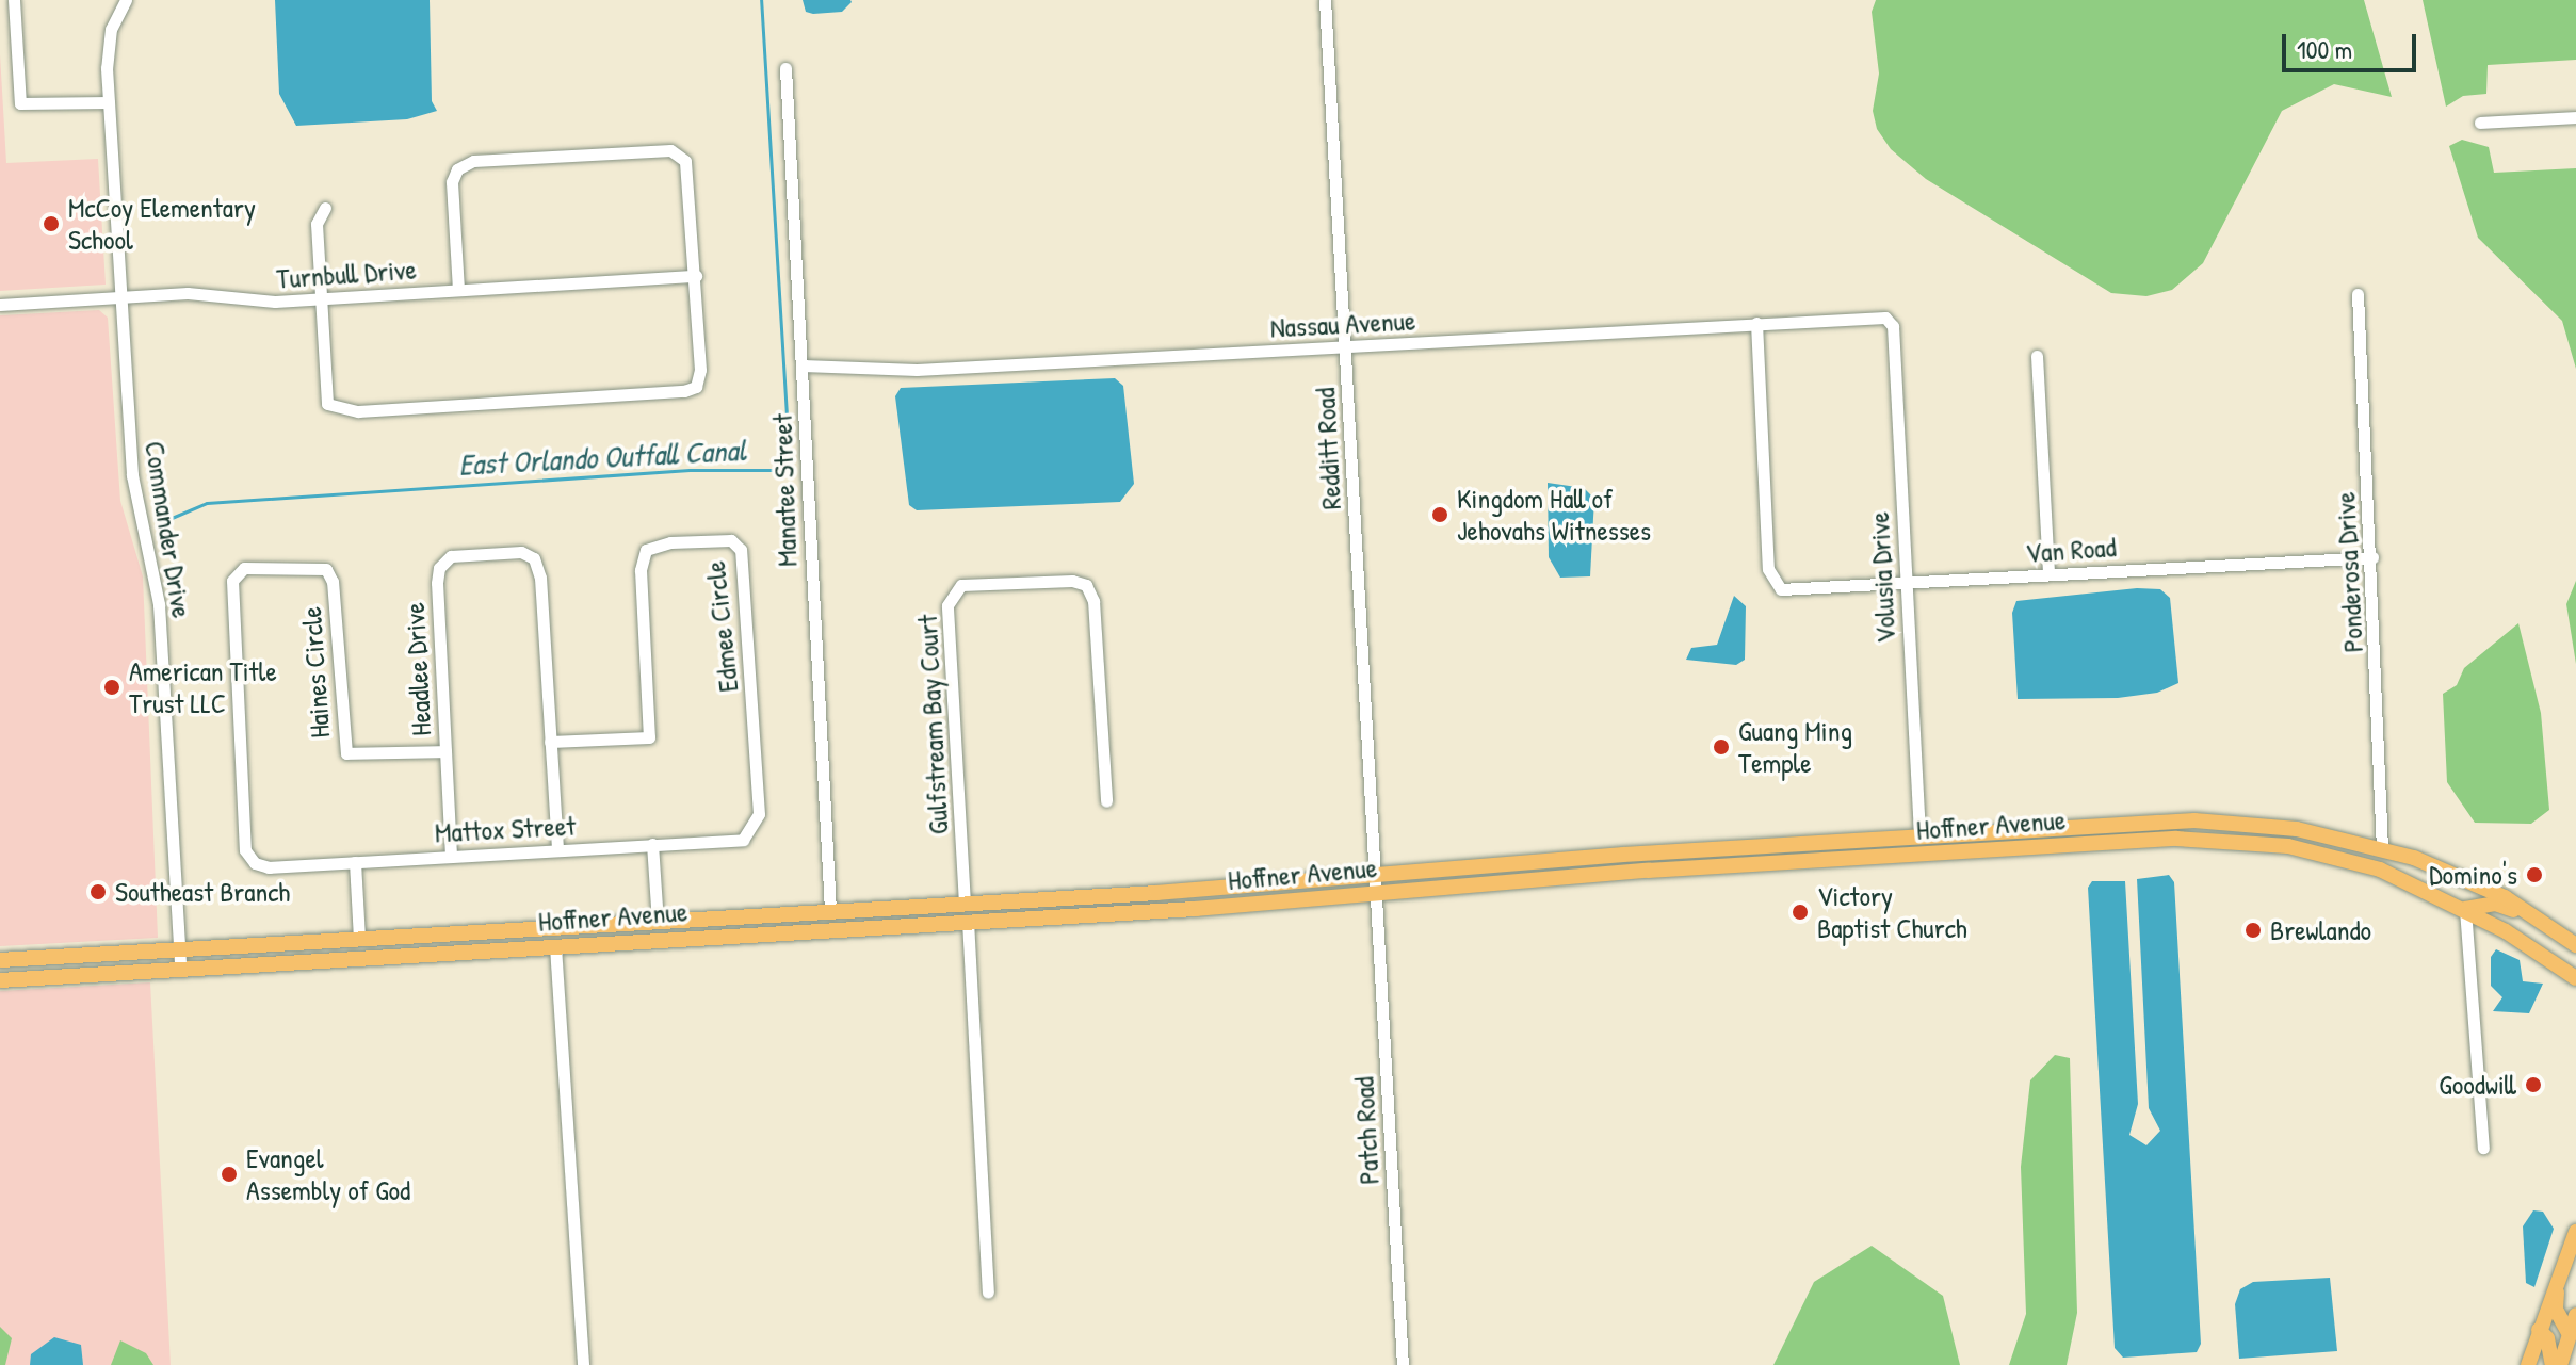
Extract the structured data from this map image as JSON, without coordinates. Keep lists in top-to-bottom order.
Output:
{
  "streets": {
    "main road": ["Hoffner Avenue"],
    "street": [
      "Turnbull Drive",
      "Nassau Avenue",
      "Redditt Road",
      "Manatee Street",
      "Commander Drive",
      "Van Road",
      "Ponderosa Drive",
      "Volusia Drive",
      "Edmee Circle",
      "Headlee Drive",
      "Haines Circle",
      "Gulfstream Bay Court",
      "Mattox Street",
      "Patch Road"
    ]
  },
  "crossings": [
    ["Turnbull Drive", "Commander Drive"],
    ["Nassau Avenue", "Redditt Road"],
    ["Nassau Avenue", "Manatee Street"],
    ["Nassau Avenue", "Van Road"],
    ["Nassau Avenue", "Volusia Drive"],
    ["Redditt Road", "Hoffner Avenue"],
    ["Redditt Road", "Patch Road"],
    ["Manatee Street", "Hoffner Avenue"],
    ["Commander Drive", "Hoffner Avenue"],
    ["Van Road", "Ponderosa Drive"],
    ["Van Road", "Volusia Drive"],
    ["Ponderosa Drive", "Hoffner Avenue"],
    ["Volusia Drive", "Hoffner Avenue"],
    ["Edmee Circle", "Headlee Drive"],
    ["Edmee Circle", "Mattox Street"],
    ["Headlee Drive", "Haines Circle"],
    ["Headlee Drive", "Mattox Street"],
    ["Haines Circle", "Mattox Street"],
    ["Gulfstream Bay Court", "Hoffner Avenue"],
    ["Hoffner Avenue", "Patch Road"]
  ],
  "water": ["East Orlando Outfall Canal"],
  "places": [
    "McCoy Elementary School",
    "Kingdom Hall of Jehovahs Witnesses",
    "American Title Trust LLC",
    "Guang Ming Temple",
    "Domino's",
    "Southeast Branch",
    "Victory Baptist Church",
    "Brewlando",
    "Goodwill",
    "Evangel Assembly of God"
  ],
  "scale_bar": "100 m"
}
